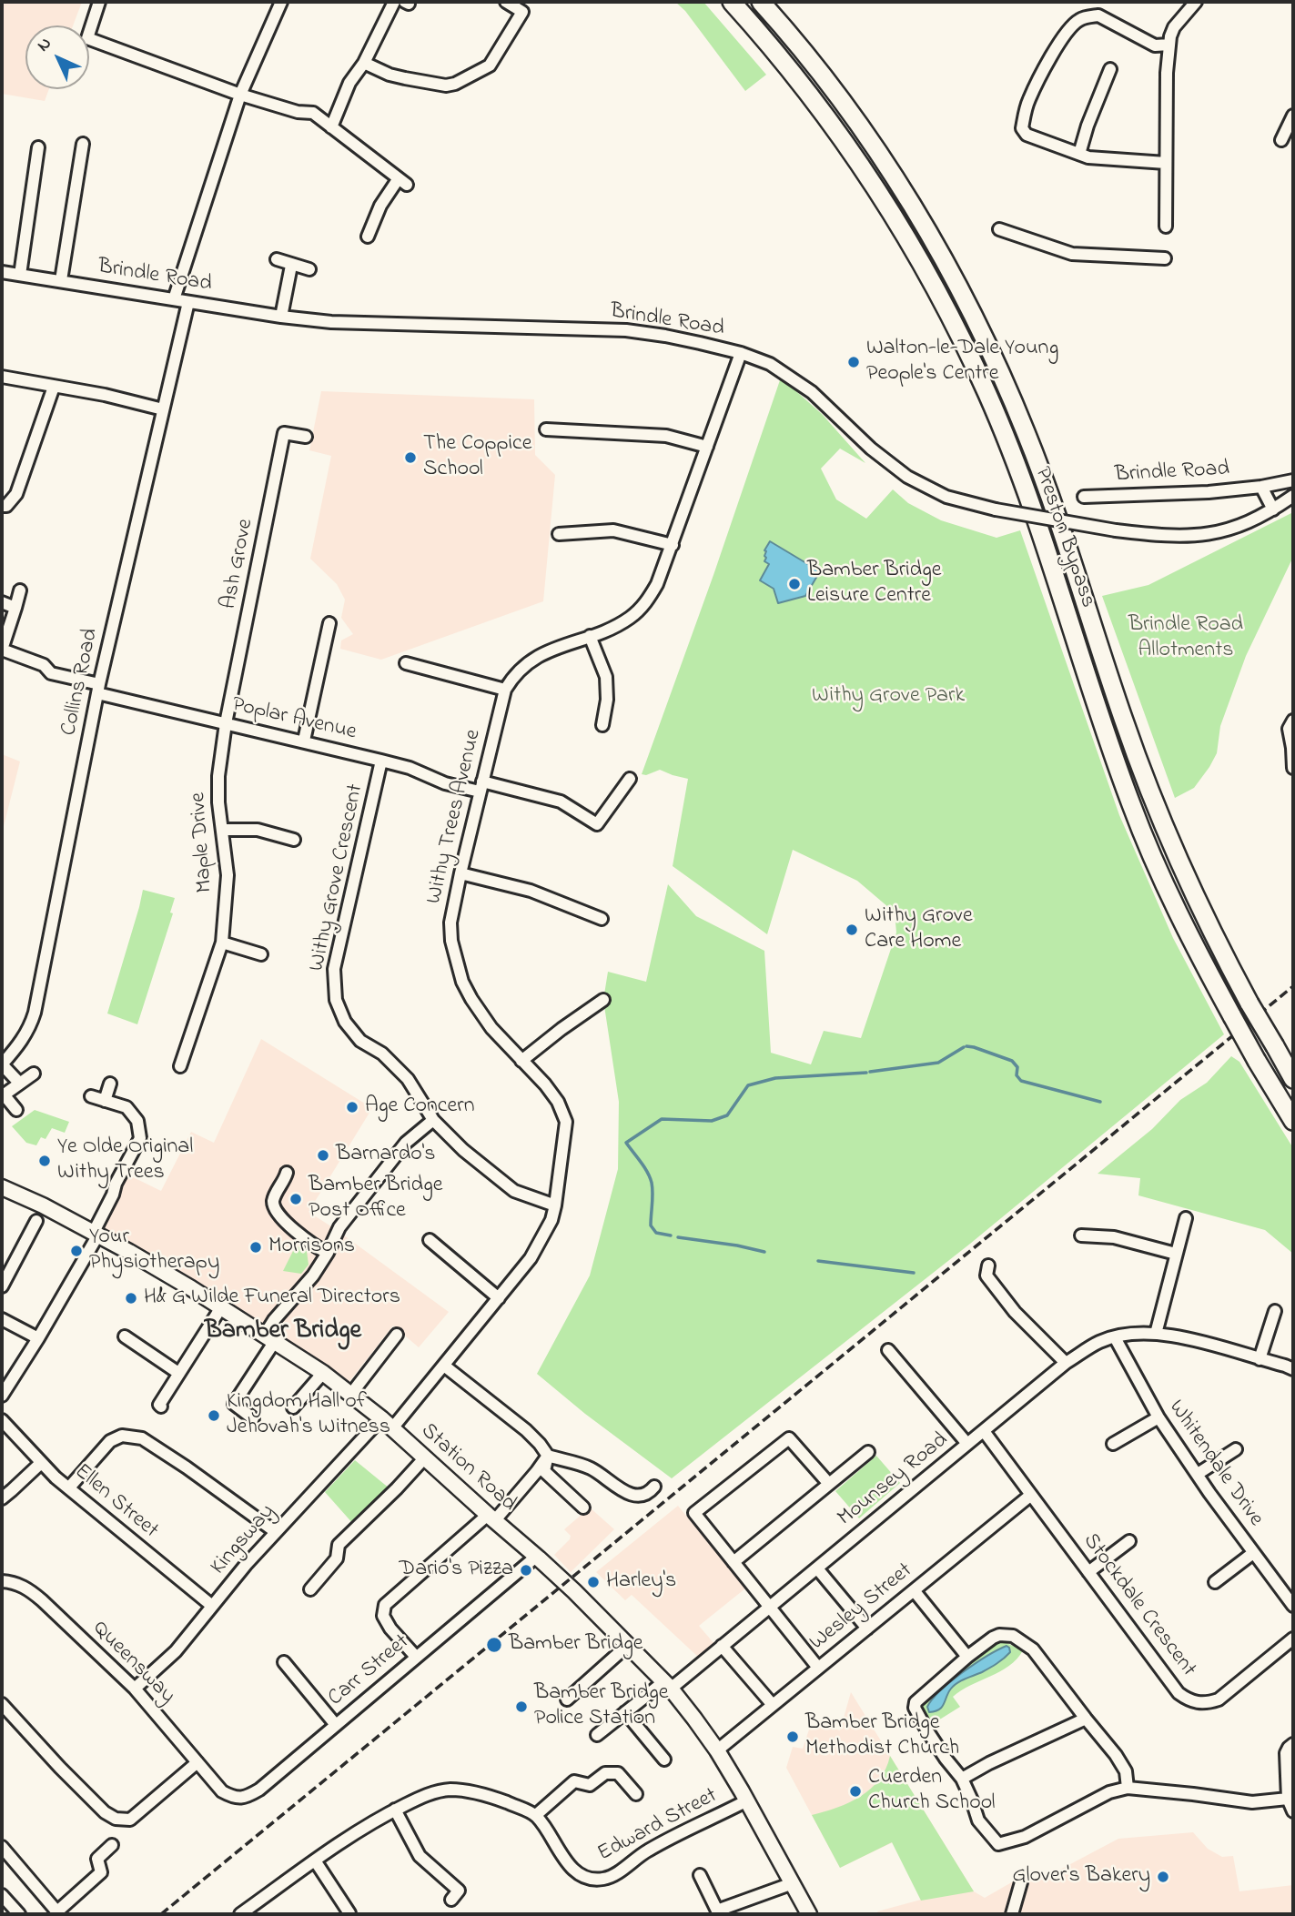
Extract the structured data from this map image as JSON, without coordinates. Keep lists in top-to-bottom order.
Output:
{
  "streets": {
    "highway": ["Preston Bypass"],
    "main road": ["Station Road"],
    "street": [
      "Brindle Road",
      "Ash Grove",
      "Collins Road",
      "Poplar Avenue",
      "Withy Trees Avenue",
      "Maple Drive",
      "Withy Grove Crescent",
      "Whitendale Drive",
      "Mounsey Road",
      "Ellen Street",
      "Kingsway",
      "Stockdale Crescent",
      "Wesley Street",
      "Queensway",
      "Carr Street",
      "Edward Street"
    ]
  },
  "crossings": [
    ["Brindle Road", "Collins Road"],
    ["Brindle Road", "Withy Trees Avenue"],
    ["Ash Grove", "Poplar Avenue"],
    ["Ash Grove", "Maple Drive"],
    ["Collins Road", "Poplar Avenue"],
    ["Poplar Avenue", "Withy Trees Avenue"],
    ["Poplar Avenue", "Maple Drive"],
    ["Poplar Avenue", "Withy Grove Crescent"],
    ["Withy Trees Avenue", "Withy Grove Crescent"],
    ["Withy Trees Avenue", "Kingsway"],
    ["Whitendale Drive", "Mounsey Road"],
    ["Station Road", "Mounsey Road"],
    ["Station Road", "Kingsway"],
    ["Station Road", "Wesley Street"],
    ["Station Road", "Carr Street"],
    ["Station Road", "Edward Street"],
    ["Mounsey Road", "Stockdale Crescent"],
    ["Ellen Street", "Kingsway"],
    ["Kingsway", "Queensway"],
    ["Stockdale Crescent", "Wesley Street"],
    ["Queensway", "Carr Street"]
  ],
  "districts": ["Bamber Bridge"],
  "parks": ["Brindle Road Allotments", "Withy Grove Park"],
  "places": [
    "Walton-le-Dale Young People's Centre",
    "The Coppice School",
    "Bamber Bridge Leisure Centre",
    "Withy Grove Care Home",
    "Age Concern",
    "Barnardo's",
    "Ye Olde Original Withy Trees",
    "Bamber Bridge Post Office",
    "Morrisons",
    "Your Physiotherapy",
    "H& G Wilde Funeral Directors",
    "Kingdom Hall of Jehovah's Witness",
    "Dario's Pizza",
    "Harley's",
    "Bamber Bridge",
    "Bamber Bridge Police Station",
    "Bamber Bridge Methodist Church",
    "Cuerden Church School",
    "Glover's Bakery"
  ],
  "north": "top left"
}
